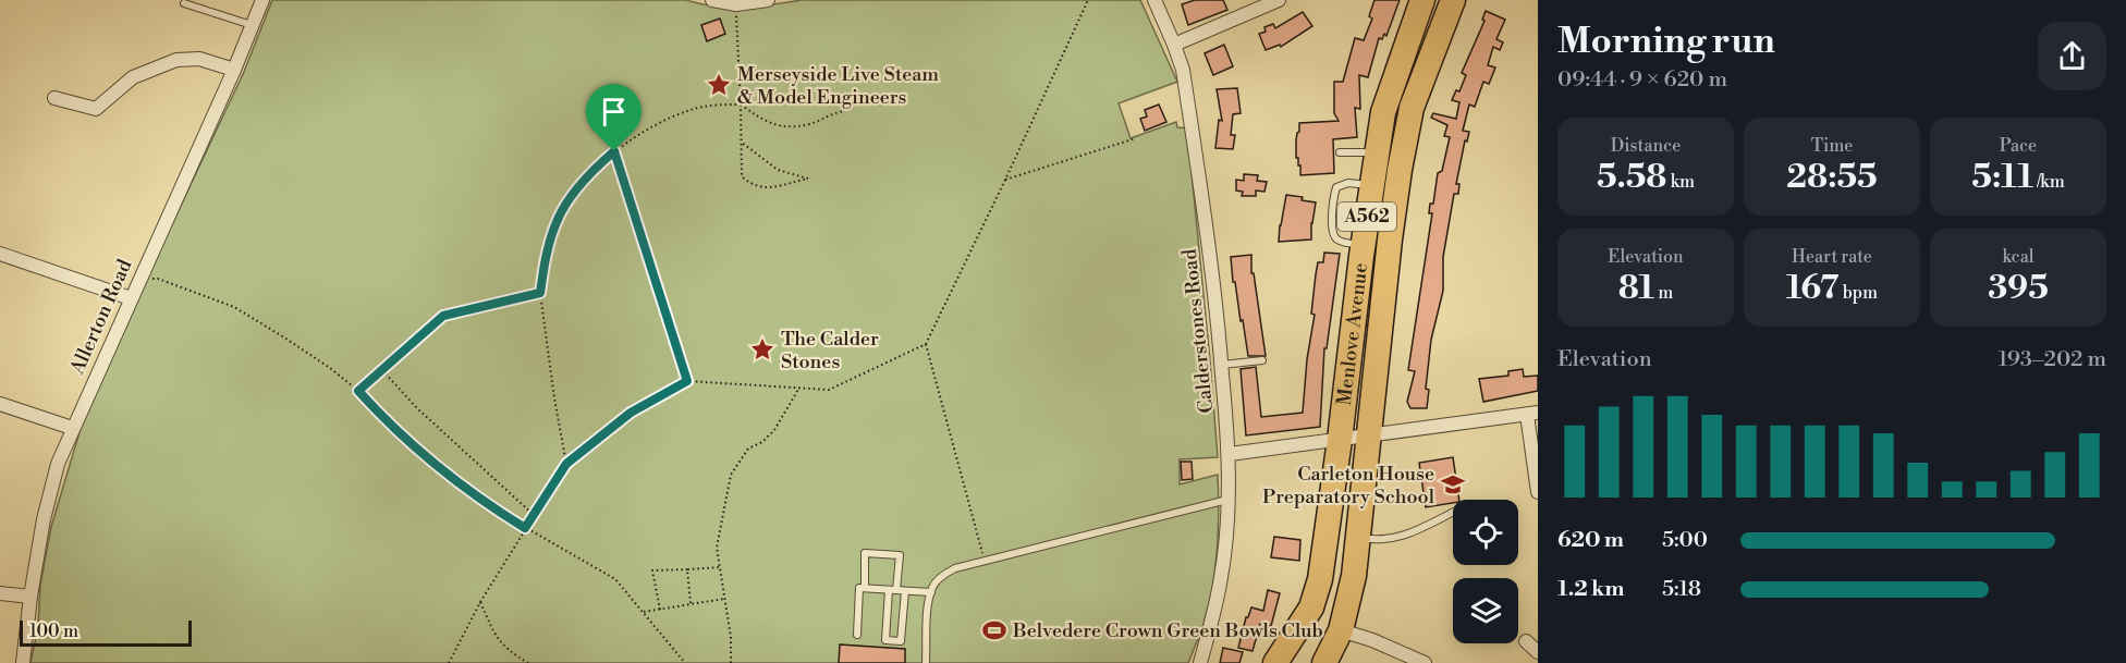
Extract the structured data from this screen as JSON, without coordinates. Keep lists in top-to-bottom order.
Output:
{
  "streets": {
    "highway": ["A562", "Menlove Avenue"],
    "street": ["Allerton Road", "Calderstones Road"]
  },
  "places": {
    "place": ["Merseyside Live Steam & Model Engineers", "The Calder Stones"],
    "school or university": ["Carleton House Preparatory School"],
    "sports": ["Belvedere Crown Green Bowls Club"]
  },
  "scale_bar": "100 m",
  "page": {
    "heading": ["Morning run", "09:44 · 9 × 620 m"],
    "stats": [
      ["Distance", "5.58 km"],
      ["Time", "28:55"],
      ["Pace", "5:11 /km"],
      ["Elevation", "81 m"],
      ["Heart rate", "167 bpm"],
      ["kcal", "395"]
    ],
    "chart": ["Elevation", "193–202 m"],
    "list": [
      {
        "name": "620 m",
        "note": "5:00"
      },
      {
        "name": "1.2 km",
        "note": "5:18"
      }
    ],
    "scale": "100 m"
  }
}
